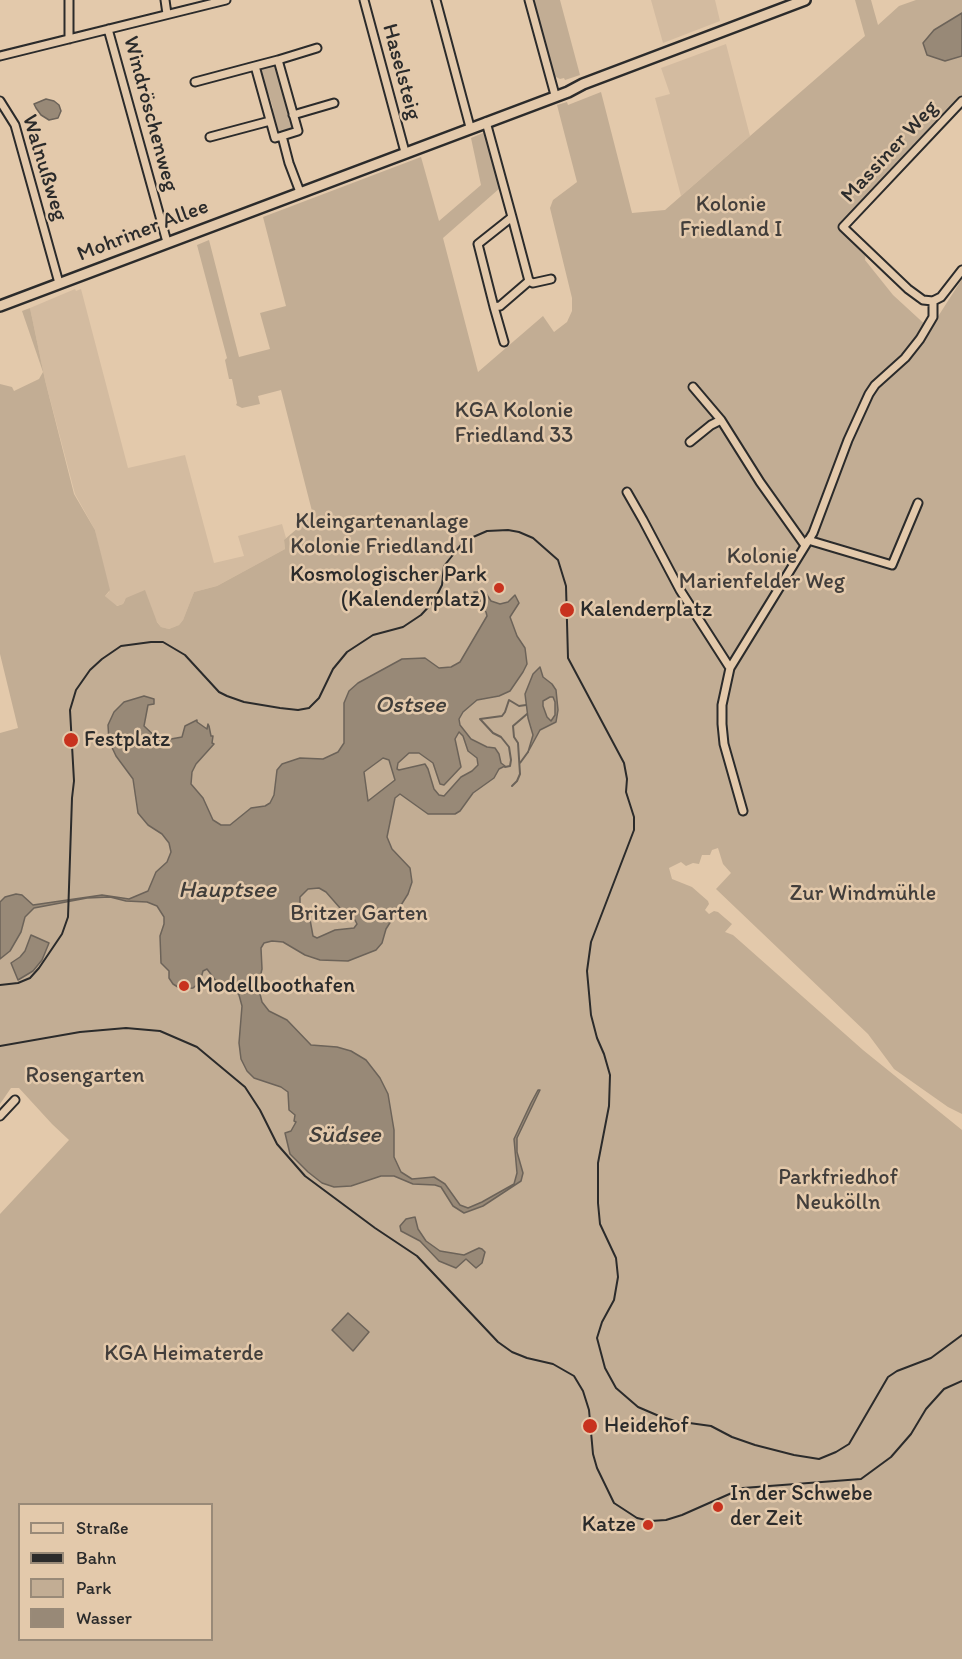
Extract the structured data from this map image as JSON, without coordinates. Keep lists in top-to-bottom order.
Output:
{
  "streets": {
    "main road": ["Mohriner Allee"],
    "street": [
      "Haselsteig",
      "Windröschenweg",
      "Massiner Weg",
      "Walnußweg"
    ]
  },
  "crossings": [
    ["Haselsteig", "Mohriner Allee"],
    ["Windröschenweg", "Mohriner Allee"],
    ["Walnußweg", "Mohriner Allee"]
  ],
  "water": ["Ostsee", "Hauptsee", "Südsee"],
  "parks": [
    "Kolonie Friedland I",
    "KGA Kolonie Friedland 33",
    "Kleingartenanlage Kolonie Friedland II",
    "Kolonie Marienfelder Weg",
    "Zur Windmühle",
    "Britzer Garten",
    "Rosengarten",
    "Parkfriedhof Neukölln",
    "KGA Heimaterde"
  ],
  "places": [
    "Kosmologischer Park (Kalenderplatz)",
    "Kalenderplatz",
    "Festplatz",
    "Modellboothafen",
    "Heidehof",
    "In der Schwebe der Zeit",
    "Katze"
  ],
  "legend": [
    "Straße",
    "Bahn",
    "Park",
    "Wasser"
  ]
}
